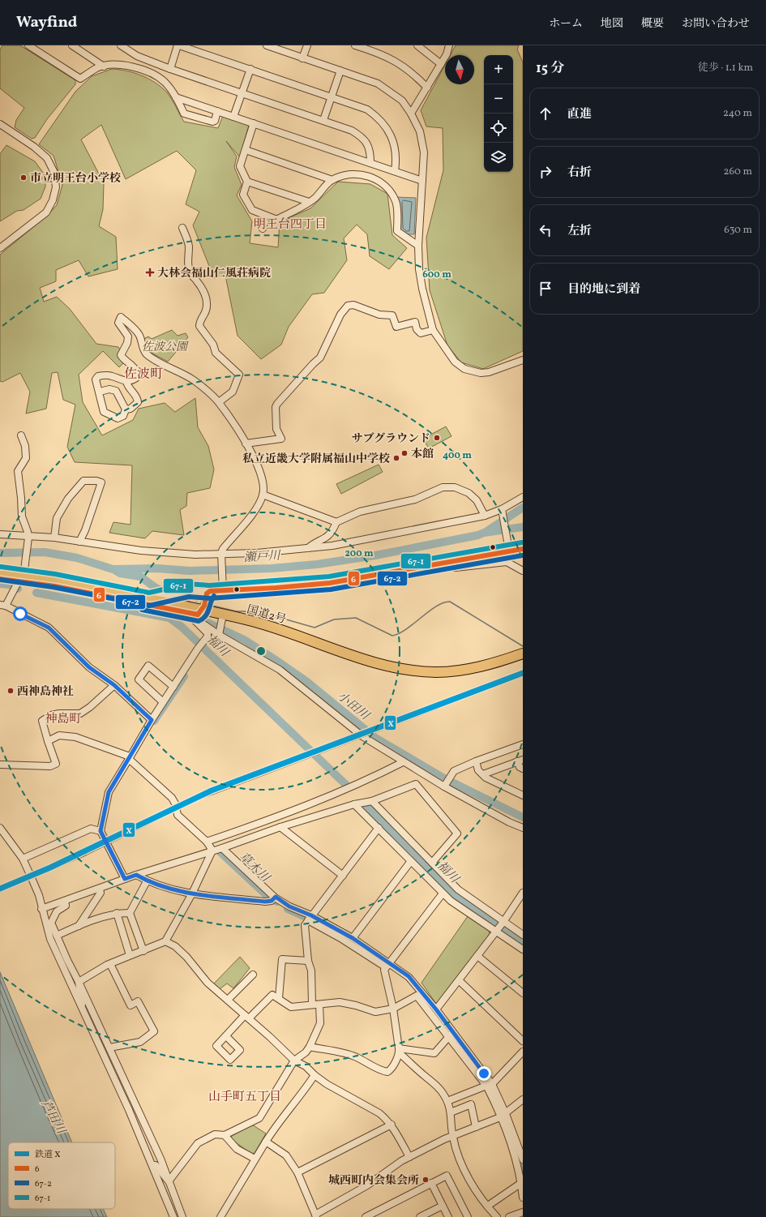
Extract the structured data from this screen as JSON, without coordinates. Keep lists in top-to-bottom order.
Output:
{
  "streets": {
    "highway": ["国道2号"]
  },
  "districts": [
    "明王台四丁目",
    "佐波町",
    "神島町",
    "山手町五丁目"
  ],
  "water": [
    "瀬戸川",
    "福川",
    "小田川",
    "草木川",
    "芦田川"
  ],
  "parks": ["佐波公園"],
  "places": {
    "other": [
      "市立明王台小学校",
      "サブグラウンド",
      "本館",
      "私立近畿大学附属福山中学校",
      "西神島神社",
      "城西町内会集会所"
    ],
    "health": ["大林会福山仁風荘病院"]
  },
  "lines": [
    "transit line 67-1",
    "transit line 6",
    "transit line 67-2",
    "rail line X"
  ],
  "legend": [
    "鉄道 X",
    "6",
    "67-2",
    "67-1"
  ],
  "north": "bottom",
  "page": {
    "header": "Wayfind",
    "nav": [
      "ホーム",
      "地図",
      "概要",
      "お問い合わせ"
    ],
    "heading": ["15 分", "徒歩 · 1.1 km"],
    "map_buttons": ["+", "−"],
    "list": [
      ["直進", "240 m"],
      ["右折", "260 m"],
      ["左折", "630 m"],
      "目的地に到着"
    ]
  },
  "rings": ["600 m", "400 m", "200 m"]
}
